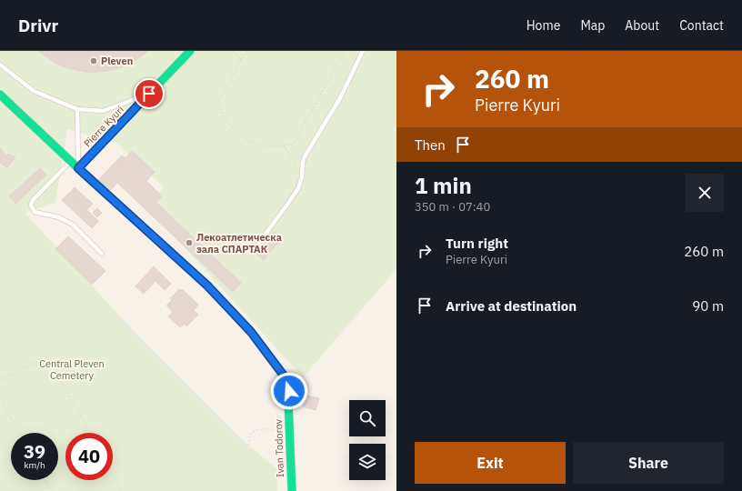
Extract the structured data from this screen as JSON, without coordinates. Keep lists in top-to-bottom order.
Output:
{
  "streets": {
    "street": ["Pierre Kyuri", "Ivan Todorov"]
  },
  "crossings": [
    ["Pierre Kyuri", "Ivan Todorov"]
  ],
  "parks": ["Central Pleven Cemetery"],
  "places": ["Pleven", "Лекоатлетическа зала СПАРТАК"],
  "page": {
    "header": "Drivr",
    "nav": [
      "Home",
      "Map",
      "About",
      "Contact"
    ],
    "turn": ["260 m", "Pierre Kyuri"],
    "then": "Then",
    "heading": ["1 min", "350 m · 07:40"],
    "list": [
      {
        "name": "Turn right",
        "note": "Pierre Kyuri",
        "value": "260 m"
      },
      {
        "name": "Arrive at destination",
        "value": "90 m"
      }
    ],
    "speed": "39 km/h",
    "limit": "40",
    "buttons": ["Exit", "Share"]
  }
}
